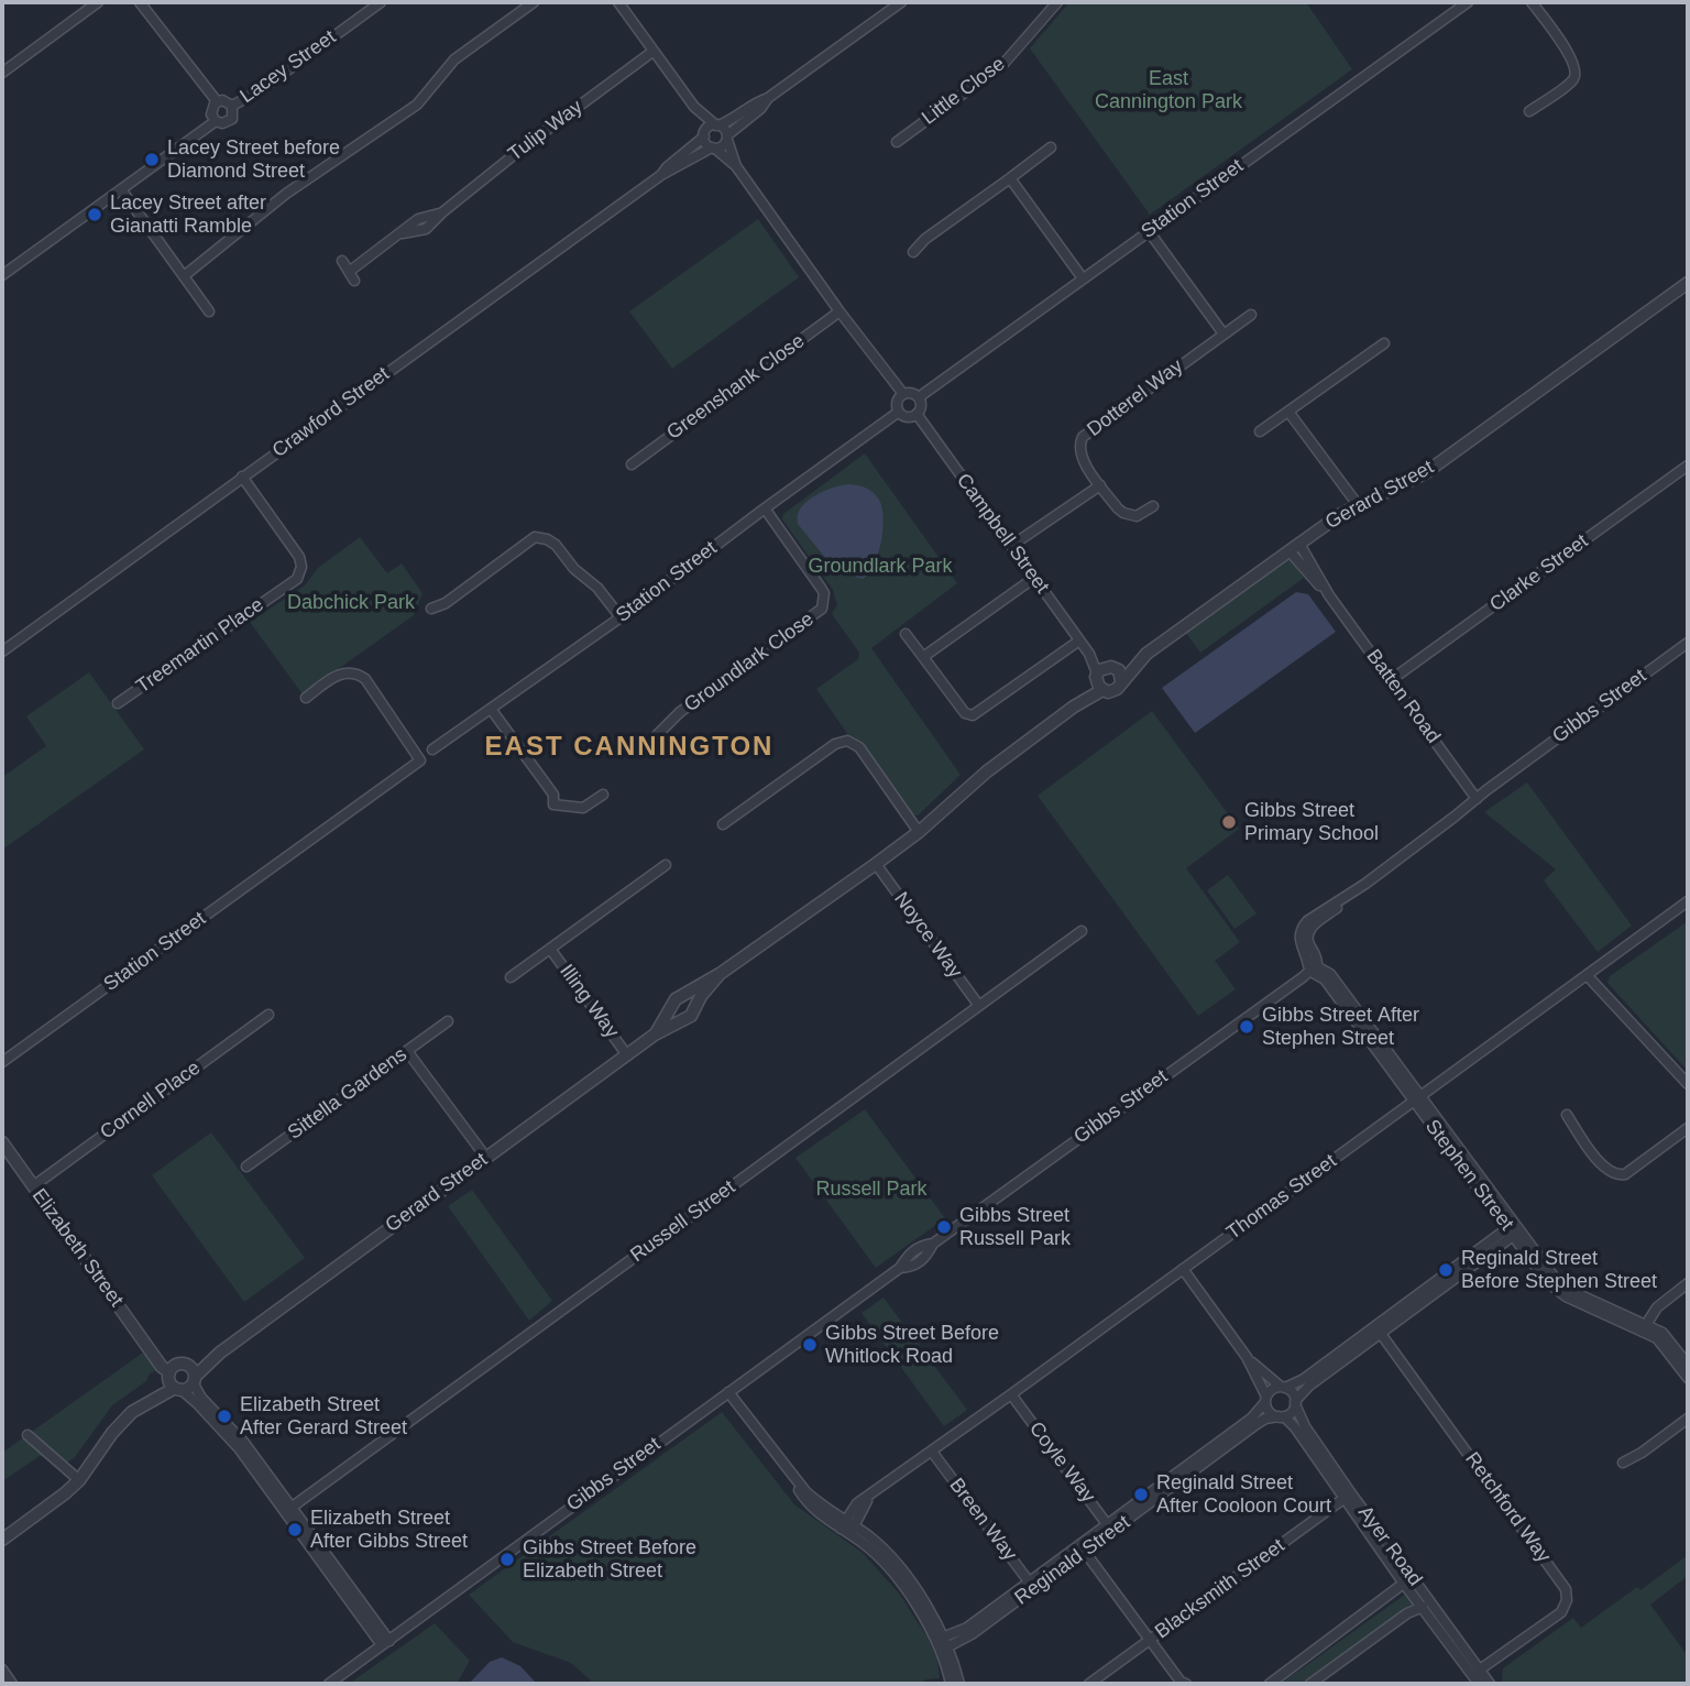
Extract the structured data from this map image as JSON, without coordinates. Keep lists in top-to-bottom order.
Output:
{
  "streets": {
    "street": [
      "Lacey Street",
      "Little Close",
      "Tulip Way",
      "Station Street",
      "Greenshank Close",
      "Dotterel Way",
      "Crawford Street",
      "Gerard Street",
      "Campbell Street",
      "Clarke Street",
      "Treemartin Place",
      "Groundlark Close",
      "Batten Road",
      "Gibbs Street",
      "Noyce Way",
      "Illing Way",
      "Sittella Gardens",
      "Cornell Place",
      "Stephen Street",
      "Thomas Street",
      "Russell Street",
      "Elizabeth Street",
      "Coyle Way",
      "Retchford Way",
      "Breen Way",
      "Ayer Road",
      "Reginald Street",
      "Blacksmith Street"
    ]
  },
  "crossings": [
    ["Station Street", "Campbell Street"],
    ["Station Street", "Groundlark Close"],
    ["Crawford Street", "Treemartin Place"],
    ["Gerard Street", "Campbell Street"],
    ["Gerard Street", "Batten Road"],
    ["Gerard Street", "Noyce Way"],
    ["Gerard Street", "Illing Way"],
    ["Gerard Street", "Elizabeth Street"],
    ["Clarke Street", "Batten Road"],
    ["Batten Road", "Gibbs Street"],
    ["Gibbs Street", "Stephen Street"],
    ["Noyce Way", "Russell Street"],
    ["Cornell Place", "Elizabeth Street"],
    ["Stephen Street", "Thomas Street"],
    ["Thomas Street", "Coyle Way"],
    ["Thomas Street", "Breen Way"],
    ["Coyle Way", "Reginald Street"],
    ["Retchford Way", "Ayer Road"],
    ["Breen Way", "Reginald Street"],
    ["Ayer Road", "Reginald Street"],
    ["Ayer Road", "Blacksmith Street"]
  ],
  "districts": ["EAST CANNINGTON"],
  "parks": [
    "East Cannington Park",
    "Groundlark Park",
    "Dabchick Park",
    "Russell Park"
  ],
  "places": [
    "Lacey Street before Diamond Street",
    "Lacey Street after Gianatti Ramble",
    "Gibbs Street Primary School",
    "Gibbs Street After Stephen Street",
    "Gibbs Street Russell Park",
    "Reginald Street Before Stephen Street",
    "Gibbs Street Before Whitlock Road",
    "Elizabeth Street After Gerard Street",
    "Reginald Street After Cooloon Court",
    "Elizabeth Street After Gibbs Street",
    "Gibbs Street Before Elizabeth Street"
  ]
}
